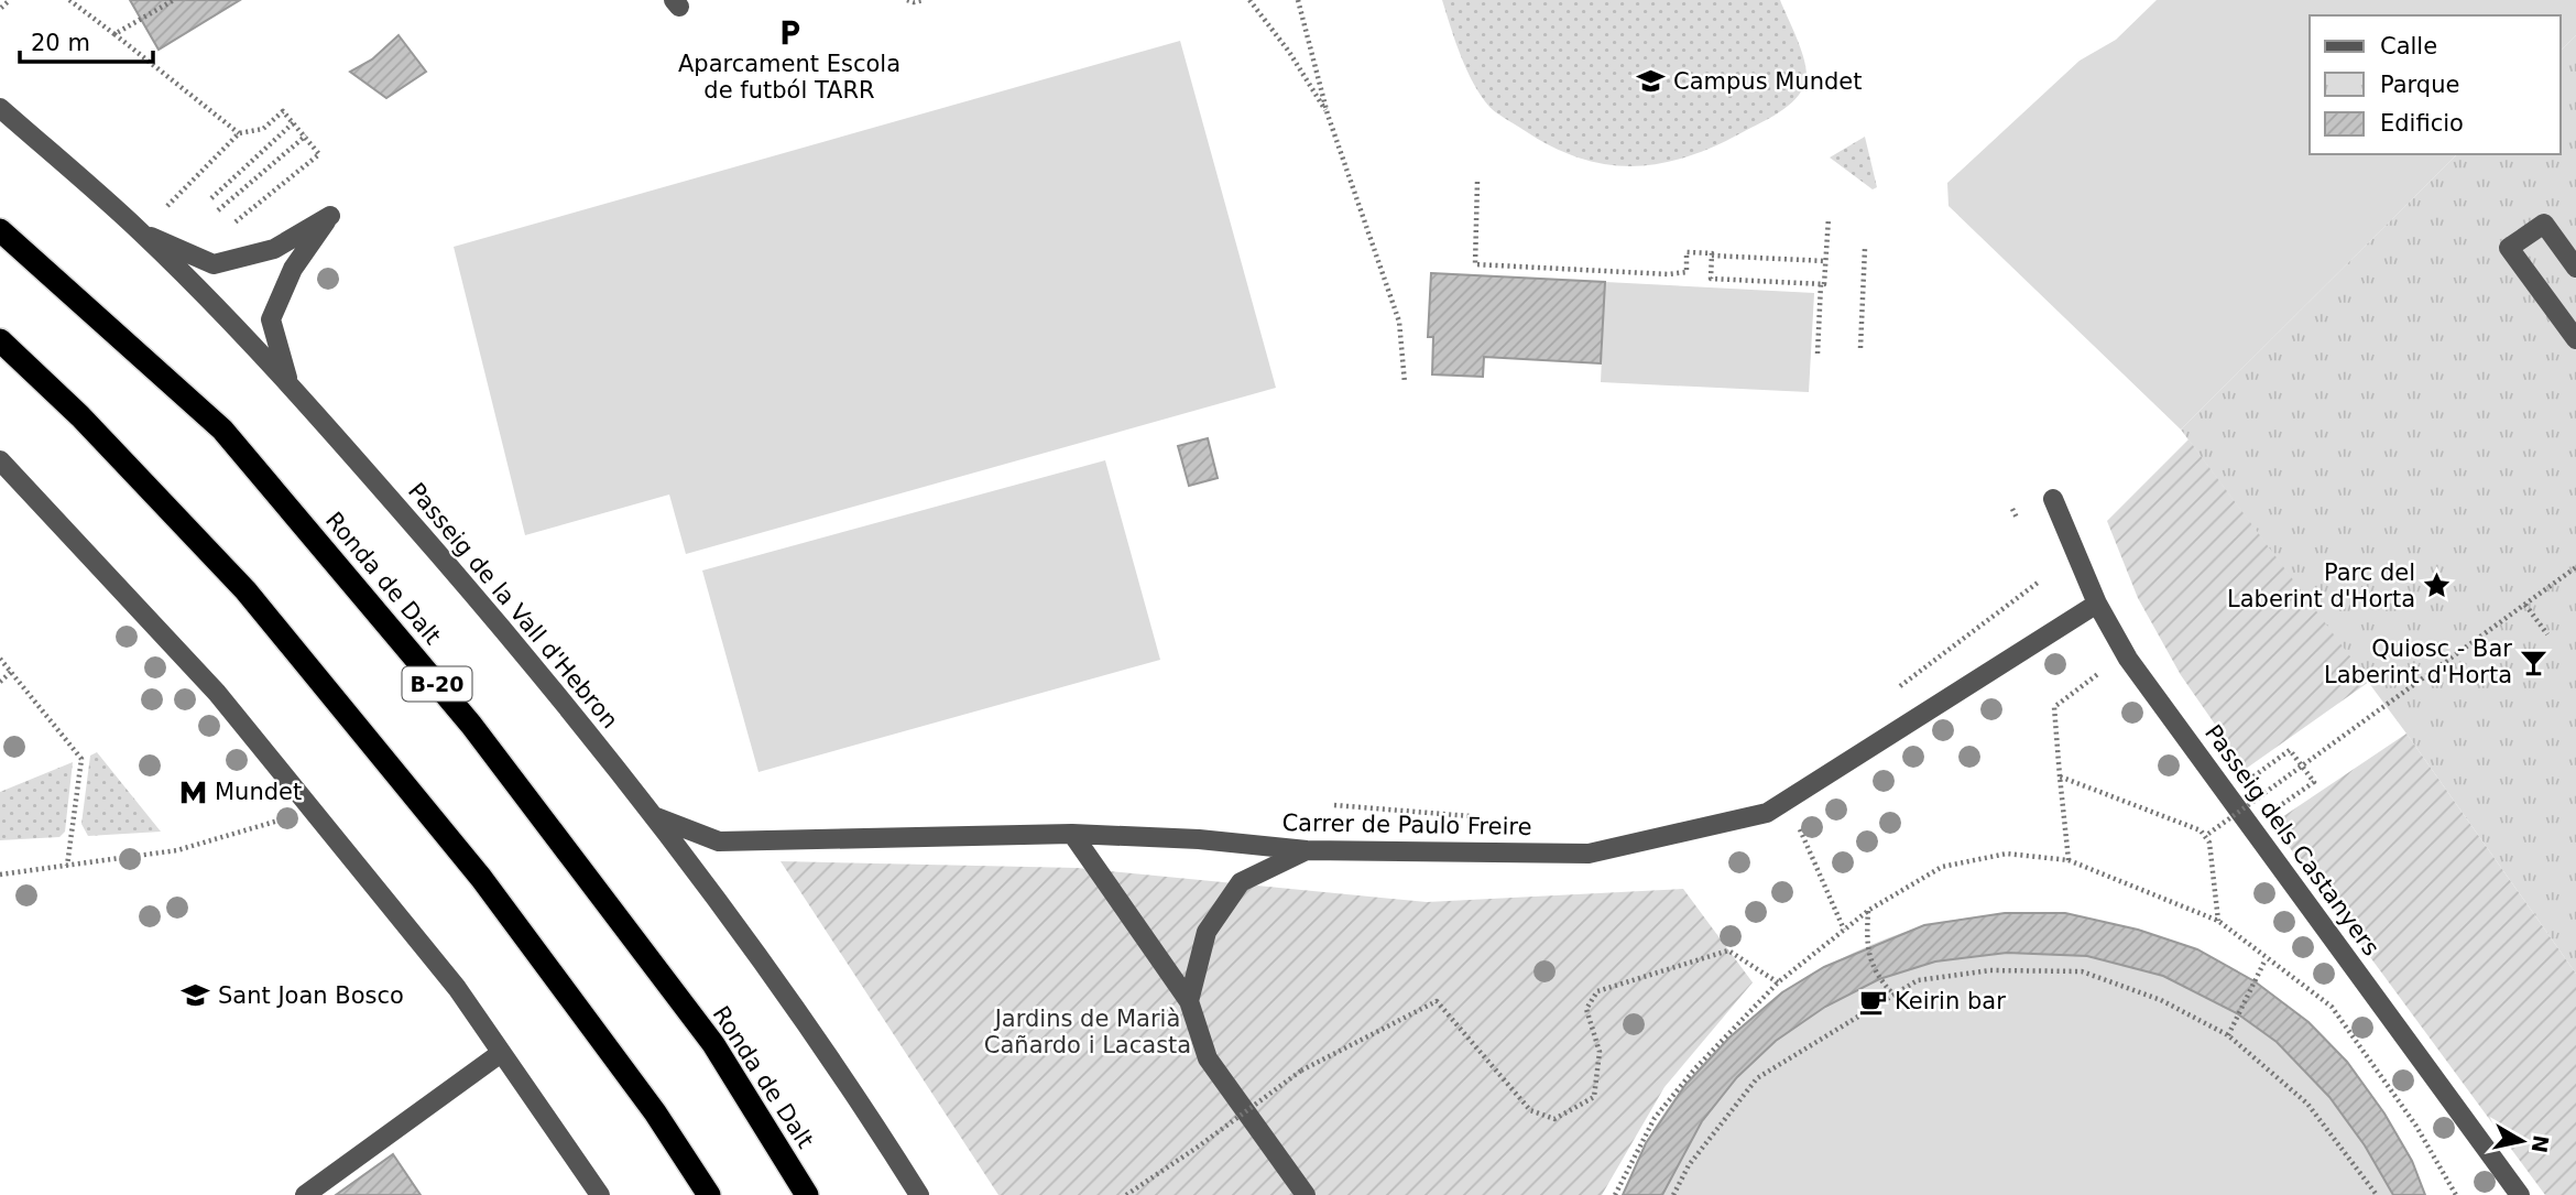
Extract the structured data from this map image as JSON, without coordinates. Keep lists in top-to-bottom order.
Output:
{
  "streets": {
    "highway": ["Ronda de Dalt", "B-20"],
    "street": ["Passeig de la Vall d'Hebron", "Carrer de Paulo Freire", "Passeig dels Castanyers"]
  },
  "crossings": [
    ["Passeig de la Vall d'Hebron", "Carrer de Paulo Freire"],
    ["Carrer de Paulo Freire", "Passeig dels Castanyers"]
  ],
  "parks": ["Jardins de Marià Cañardo i Lacasta"],
  "places": {
    "parking": ["Aparcament Escola de futból TARR"],
    "school or university": ["Campus Mundet", "Sant Joan Bosco"],
    "place": ["Parc del Laberint d'Horta"],
    "bar": ["Quiosc - Bar Laberint d'Horta"],
    "metro station": ["Mundet"],
    "cafe": ["Keirin bar"]
  },
  "legend": ["Calle", "Parque", "Edificio"],
  "scale_bar": "20 m",
  "north": "right"
}
